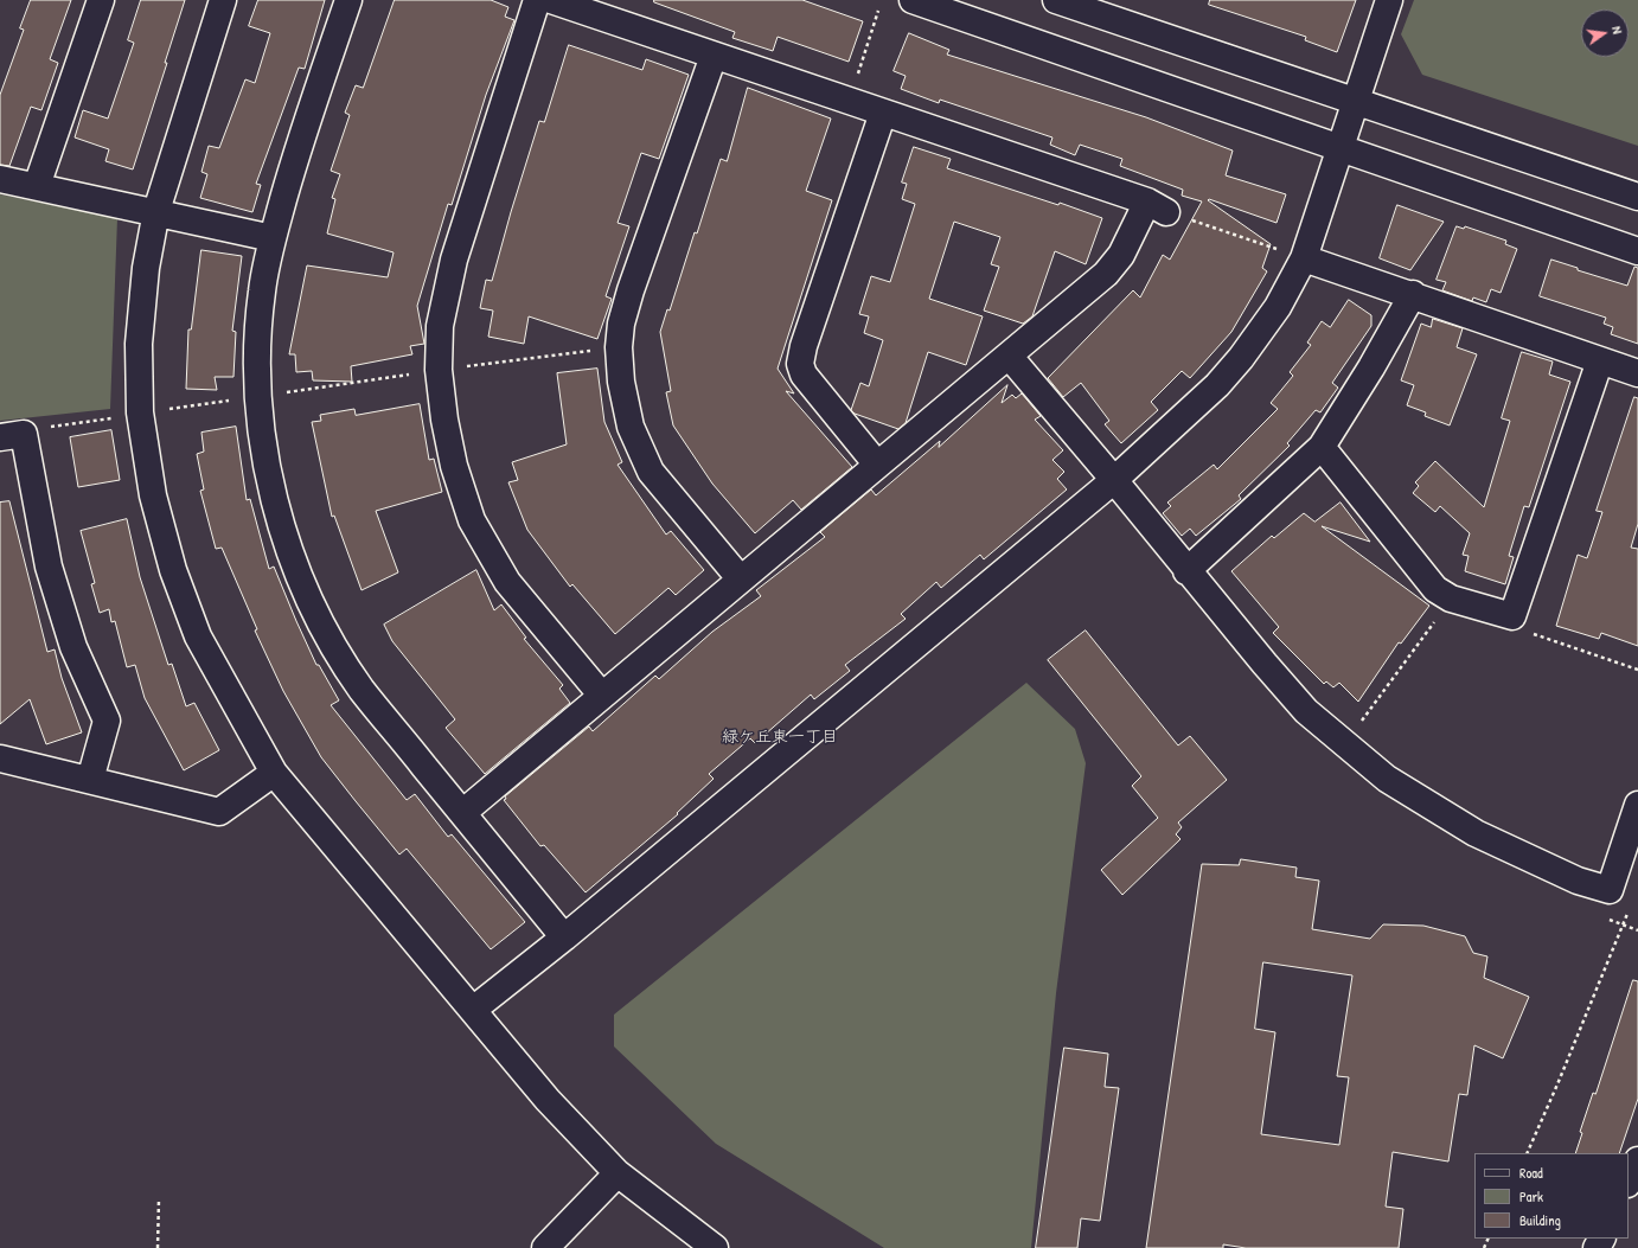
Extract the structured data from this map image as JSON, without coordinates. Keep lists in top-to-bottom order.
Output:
{
  "districts": ["緑ケ丘東一丁目"],
  "legend": ["Road", "Park", "Building"],
  "north": "right"
}
